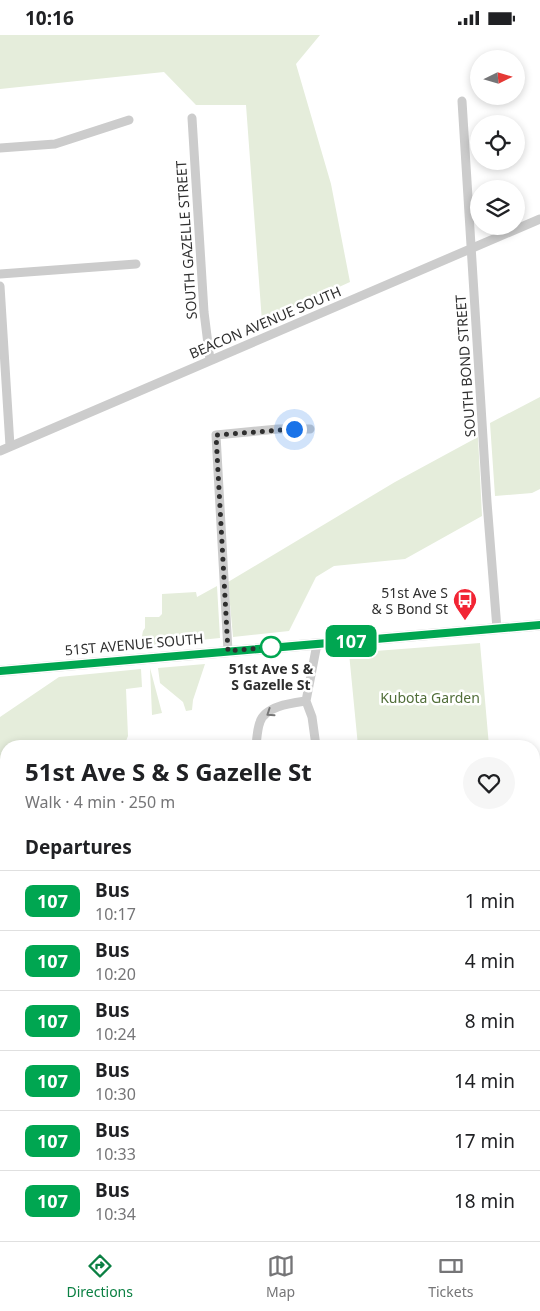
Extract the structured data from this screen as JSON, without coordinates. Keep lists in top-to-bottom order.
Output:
{
  "streets": {
    "street": [
      "SOUTH GAZELLE STREET",
      "BEACON AVENUE SOUTH",
      "SOUTH BOND STREET",
      "51ST AVENUE SOUTH"
    ]
  },
  "crossings": [
    ["SOUTH GAZELLE STREET", "BEACON AVENUE SOUTH"],
    ["BEACON AVENUE SOUTH", "SOUTH BOND STREET"],
    ["SOUTH BOND STREET", "51ST AVENUE SOUTH"]
  ],
  "parks": ["Kubota Garden"],
  "places": {
    "bus stop": ["51st Ave S & S Bond St"],
    "other": ["51st Ave S & S Gazelle St"]
  },
  "lines": ["bus line 107"],
  "north": "right",
  "page": {
    "status": "10:16",
    "on_map": "107",
    "heading": [
      ["51st Ave S & S Gazelle St", "Walk · 4 min · 250 m"],
      "Departures"
    ],
    "list": [
      {
        "mark": "107",
        "name": "Bus",
        "note": "10:17",
        "value": "1 min"
      },
      {
        "mark": "107",
        "name": "Bus",
        "note": "10:20",
        "value": "4 min"
      },
      {
        "mark": "107",
        "name": "Bus",
        "note": "10:24",
        "value": "8 min"
      },
      {
        "mark": "107",
        "name": "Bus",
        "note": "10:30",
        "value": "14 min"
      },
      {
        "mark": "107",
        "name": "Bus",
        "note": "10:33",
        "value": "17 min"
      },
      {
        "mark": "107",
        "name": "Bus",
        "note": "10:34",
        "value": "18 min"
      }
    ],
    "tabs": ["Directions", "Map", "Tickets"]
  }
}
